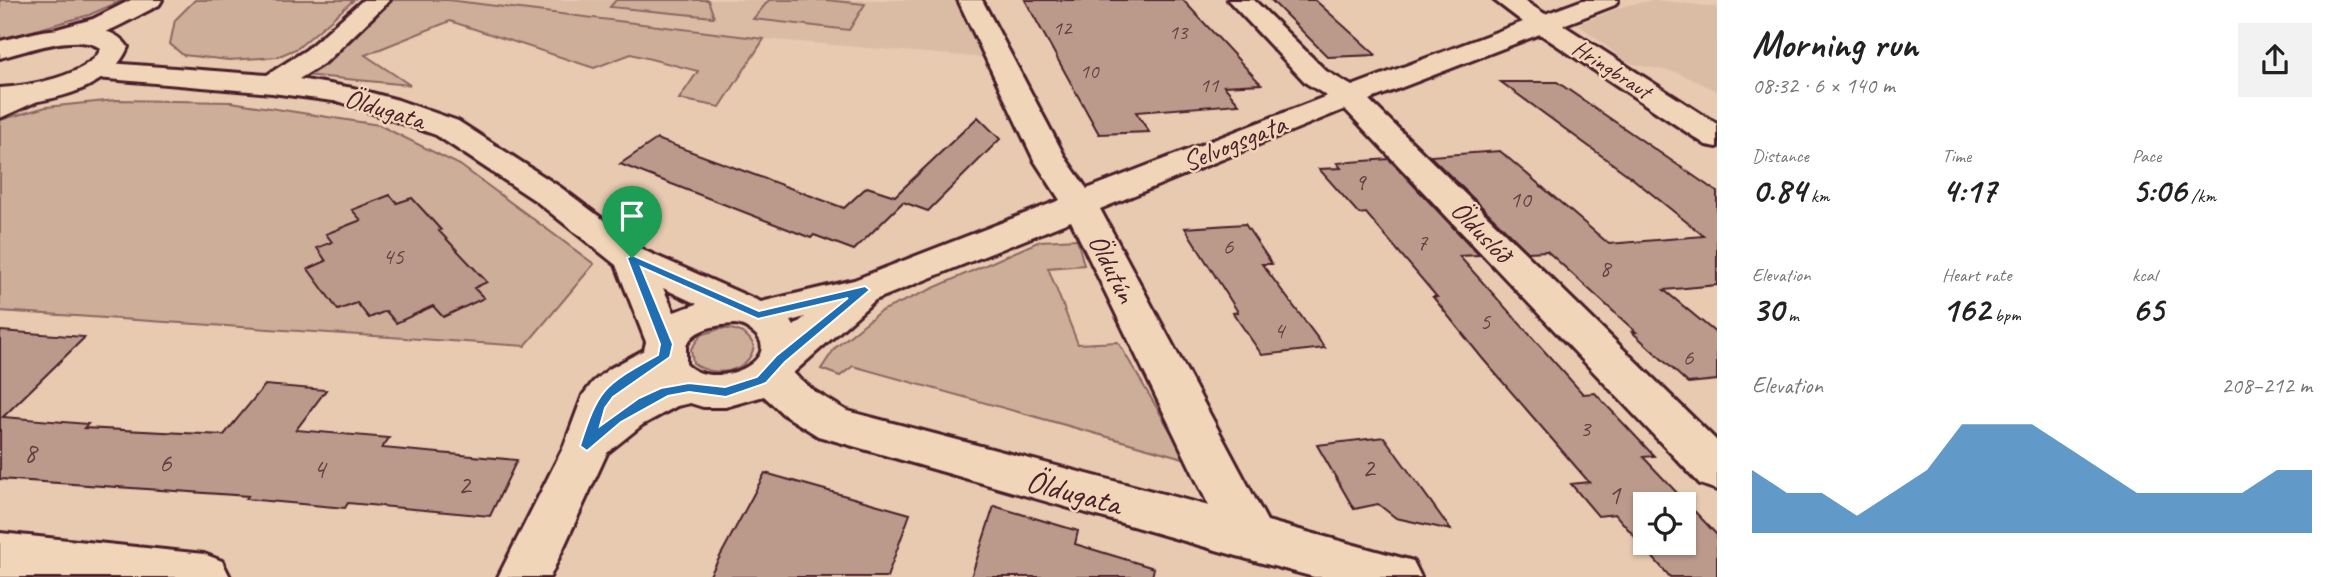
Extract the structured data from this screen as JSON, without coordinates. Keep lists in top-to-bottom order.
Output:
{
  "streets": {
    "street": [
      "Hringbraut",
      "Öldugata",
      "Selvogsgata",
      "Ölduslóð",
      "Öldutún"
    ]
  },
  "crossings": [
    ["Hringbraut", "Selvogsgata"],
    ["Öldugata", "Selvogsgata"],
    ["Öldugata", "Öldutún"],
    ["Selvogsgata", "Ölduslóð"],
    ["Selvogsgata", "Öldutún"]
  ],
  "house_numbers": [
    "12",
    "13",
    "10",
    "11",
    "9",
    "10",
    "7",
    "6",
    "45",
    "8",
    "5",
    "4",
    "6",
    "3",
    "8",
    "6",
    "2",
    "4",
    "2",
    "1"
  ],
  "page": {
    "heading": ["Morning run", "08:32 · 6 × 140 m"],
    "stats": [
      ["Distance", "0.84 km"],
      ["Time", "4:17"],
      ["Pace", "5:06 /km"],
      ["Elevation", "30 m"],
      ["Heart rate", "162 bpm"],
      ["kcal", "65"]
    ],
    "chart": ["Elevation", "208–212 m"]
  }
}
